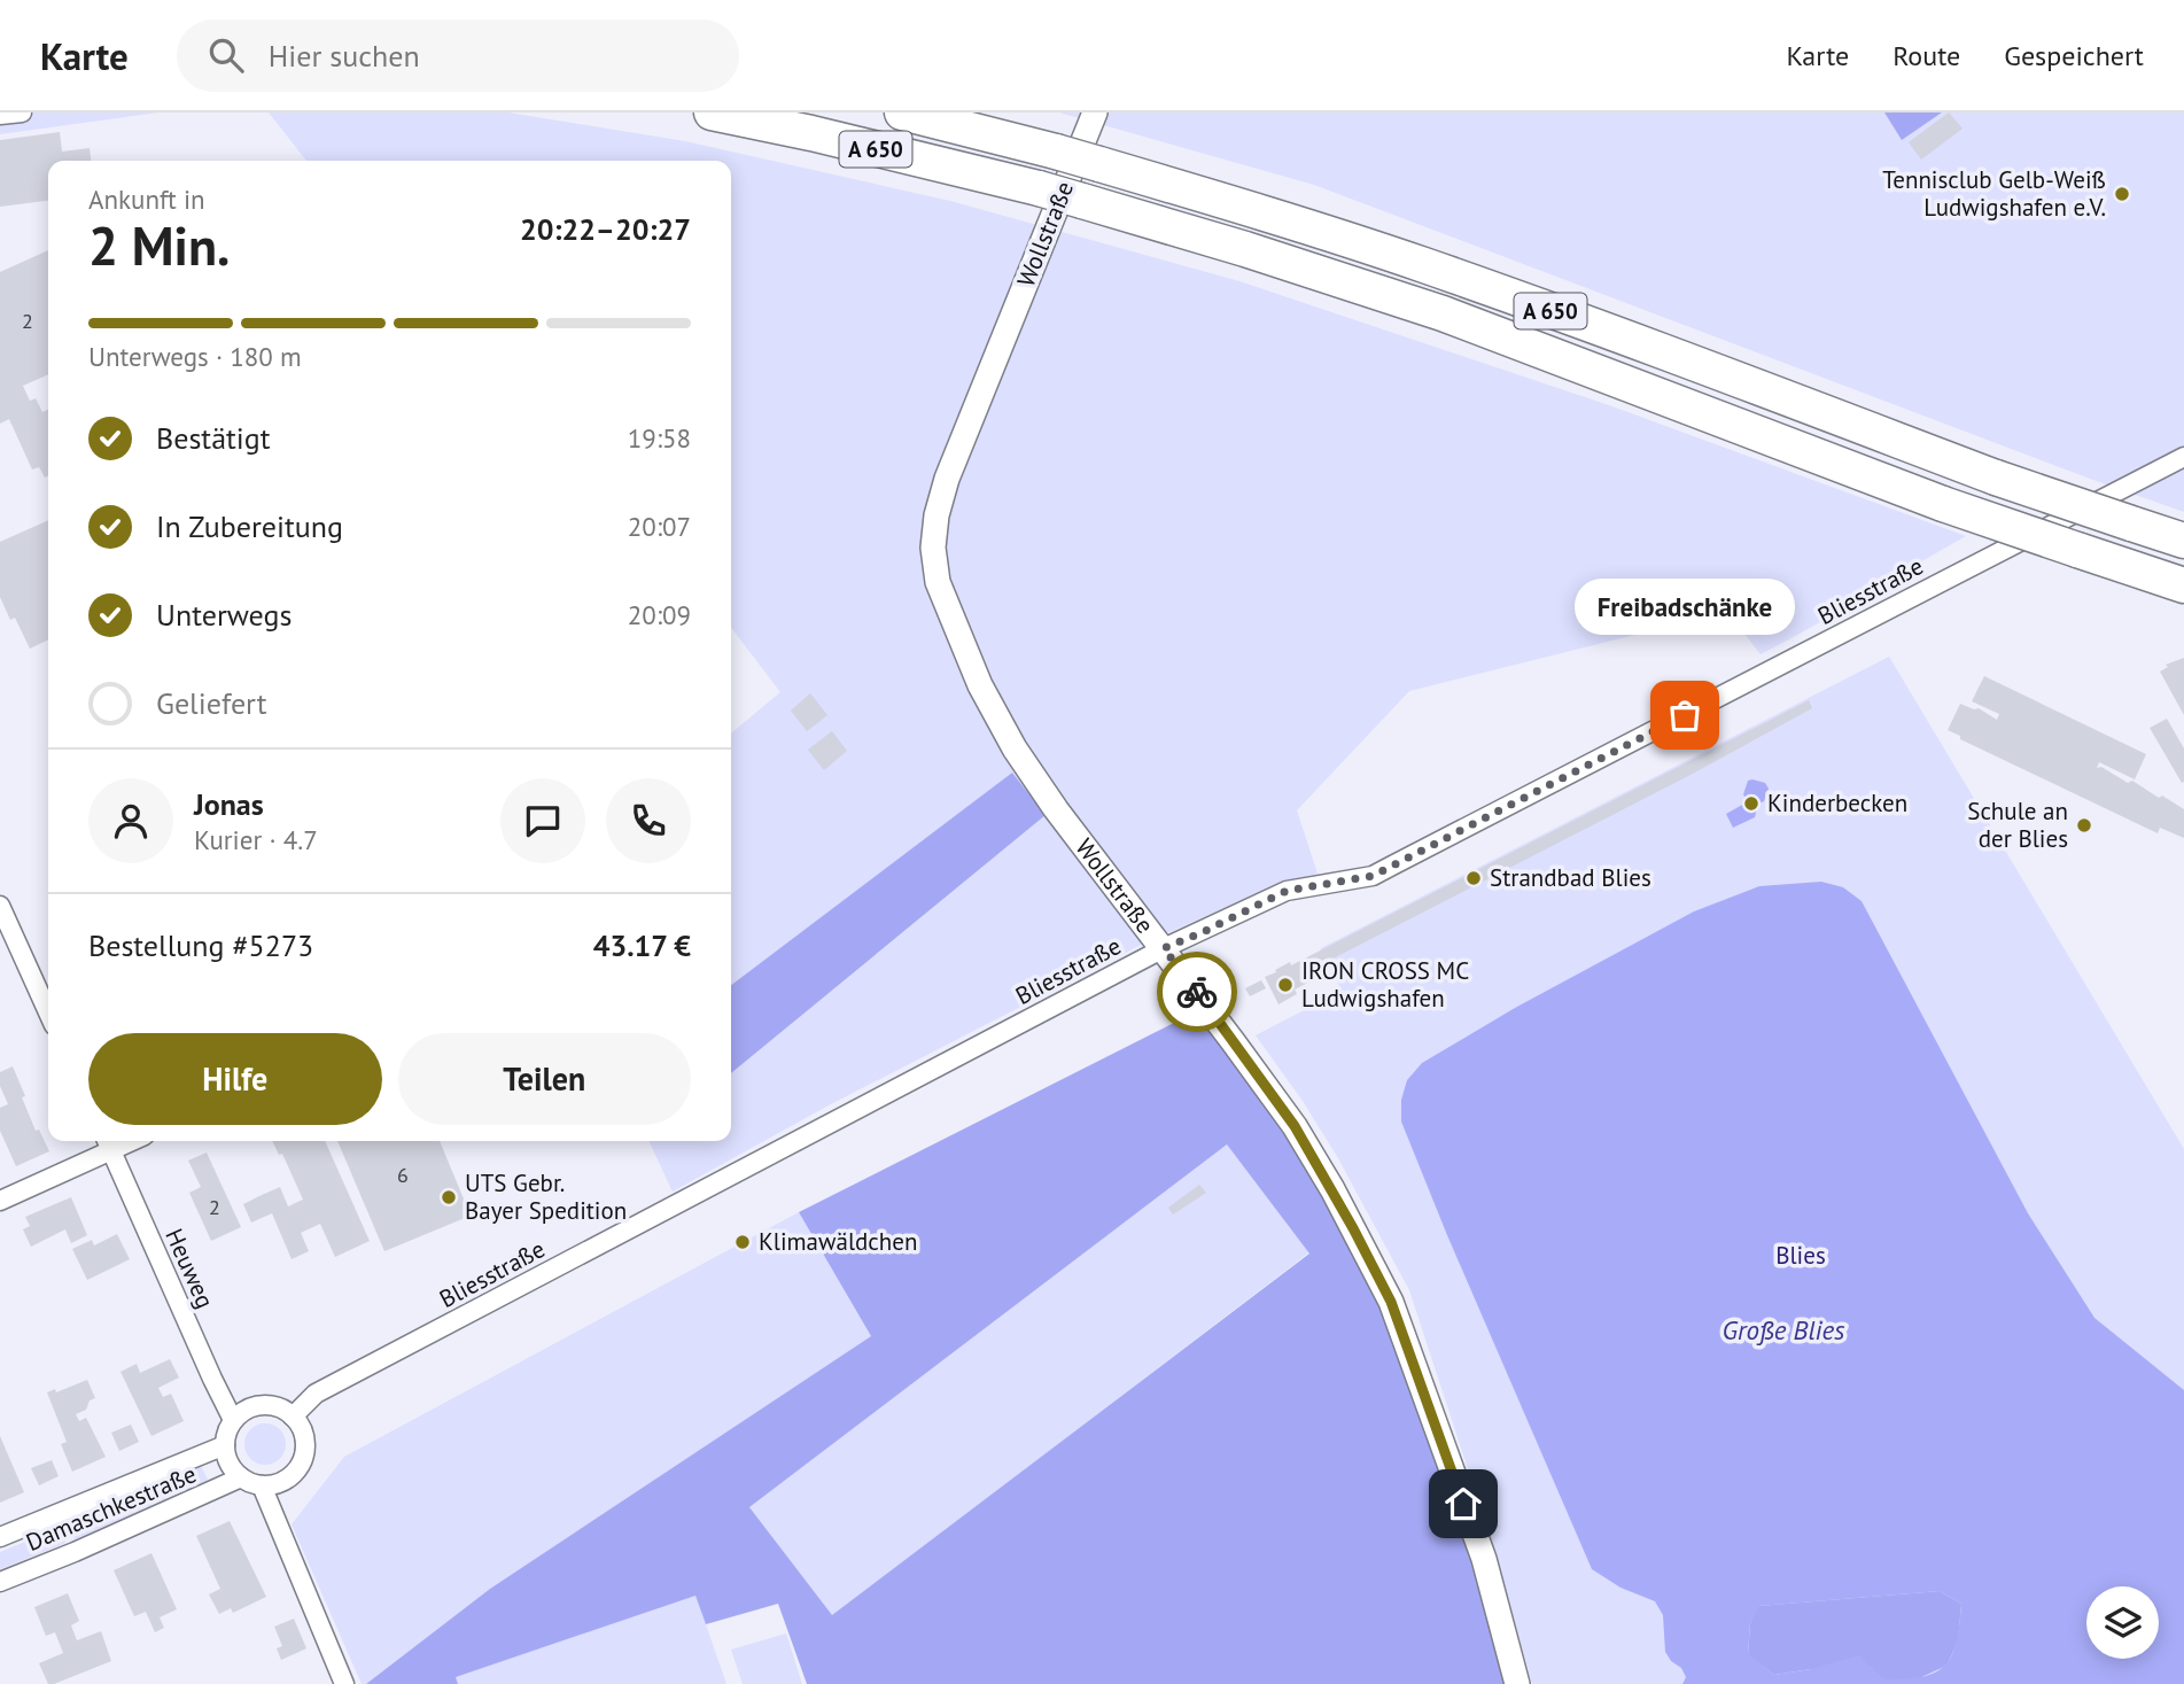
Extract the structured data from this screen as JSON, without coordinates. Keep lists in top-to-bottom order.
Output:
{
  "streets": {
    "highway": ["A 650"],
    "street": [
      "Wollstraße",
      "Bliesstraße",
      "Heuweg",
      "Damaschkestraße"
    ]
  },
  "crossings": [
    ["Wollstraße", "Bliesstraße"],
    ["Bliesstraße", "Heuweg"],
    ["Bliesstraße", "Damaschkestraße"],
    ["Heuweg", "Damaschkestraße"]
  ],
  "water": ["Große Blies"],
  "parks": ["Blies"],
  "places": [
    "Tennisclub Gelb-Weiß Ludwigshafen e.V.",
    "Freibadschänke",
    "Kinderbecken",
    "Schule an der Blies",
    "Strandbad Blies",
    "IRON CROSS MC Ludwigshafen",
    "UTS Gebr. Bayer Spedition",
    "Klimawäldchen"
  ],
  "house_numbers": ["2", "6", "2"],
  "page": {
    "header": "Karte",
    "search": "Hier suchen",
    "nav": ["Karte", "Route", "Gespeichert"],
    "heading": ["2 Min.", "Ankunft in", "20:22–20:27"],
    "panel": [
      "Jonas",
      "Kurier · 4.7",
      "Bestellung #5273",
      "43.17 €"
    ],
    "bar": "Unterwegs · 180 m",
    "list": [
      ["Bestätigt", "19:58"],
      ["In Zubereitung", "20:07"],
      ["Unterwegs", "20:09"],
      "Geliefert"
    ],
    "bubble": "Freibadschänke",
    "buttons": ["Hilfe", "Teilen"]
  }
}
